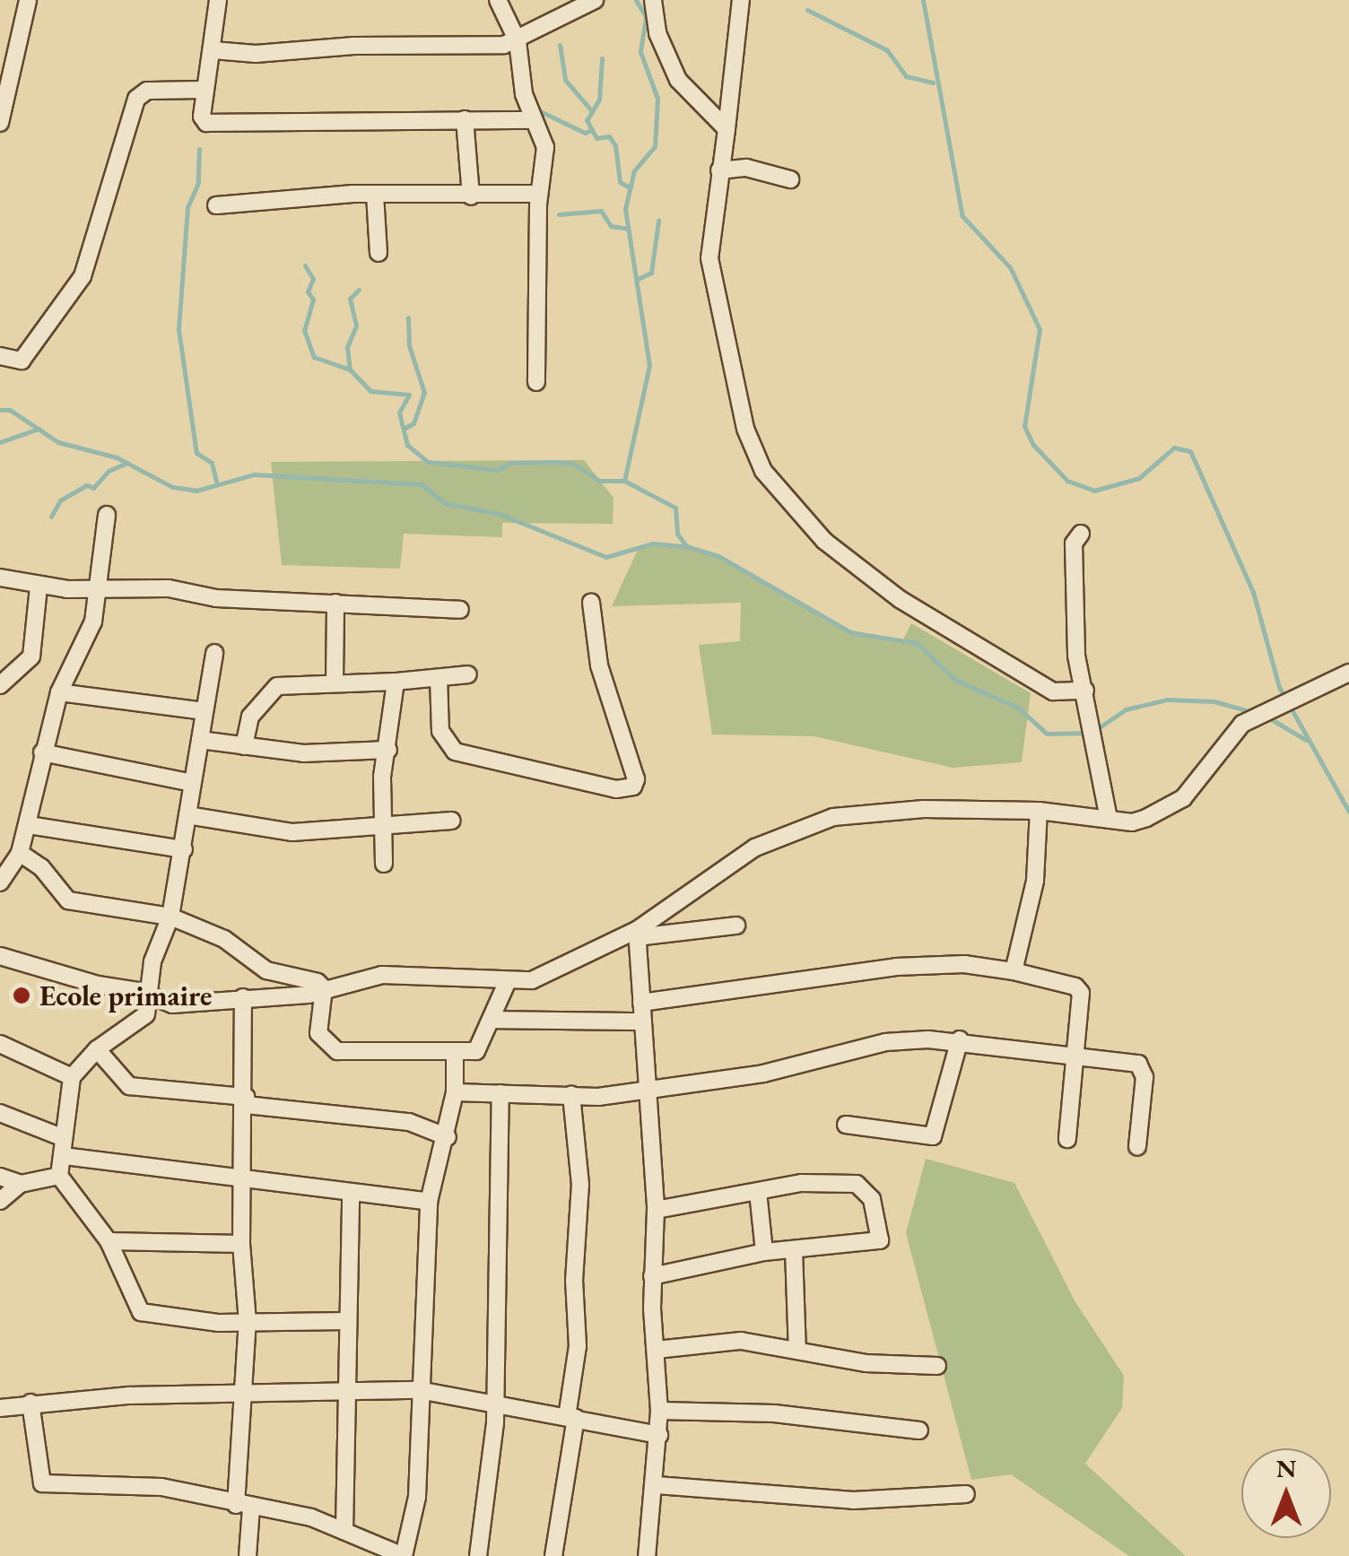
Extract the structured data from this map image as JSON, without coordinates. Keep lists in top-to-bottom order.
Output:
{
  "places": ["Ecole primaire"],
  "north": "top"
}
